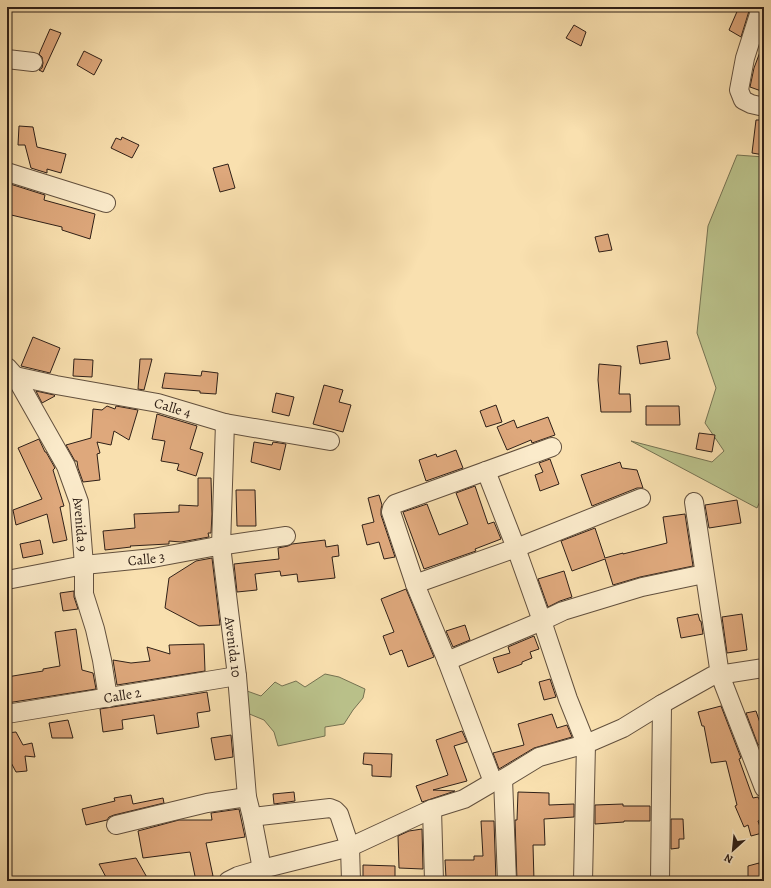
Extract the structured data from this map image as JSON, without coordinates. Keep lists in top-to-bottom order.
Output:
{
  "streets": {
    "street": [
      "Calle 4",
      "Avenida 9",
      "Calle 3",
      "Avenida 10",
      "Calle 2"
    ]
  },
  "crossings": [
    ["Calle 4", "Avenida 9"],
    ["Calle 4", "Avenida 10"],
    ["Avenida 9", "Calle 3"],
    ["Avenida 9", "Calle 2"],
    ["Calle 3", "Avenida 10"],
    ["Avenida 10", "Calle 2"]
  ],
  "north": "bottom left"
}
